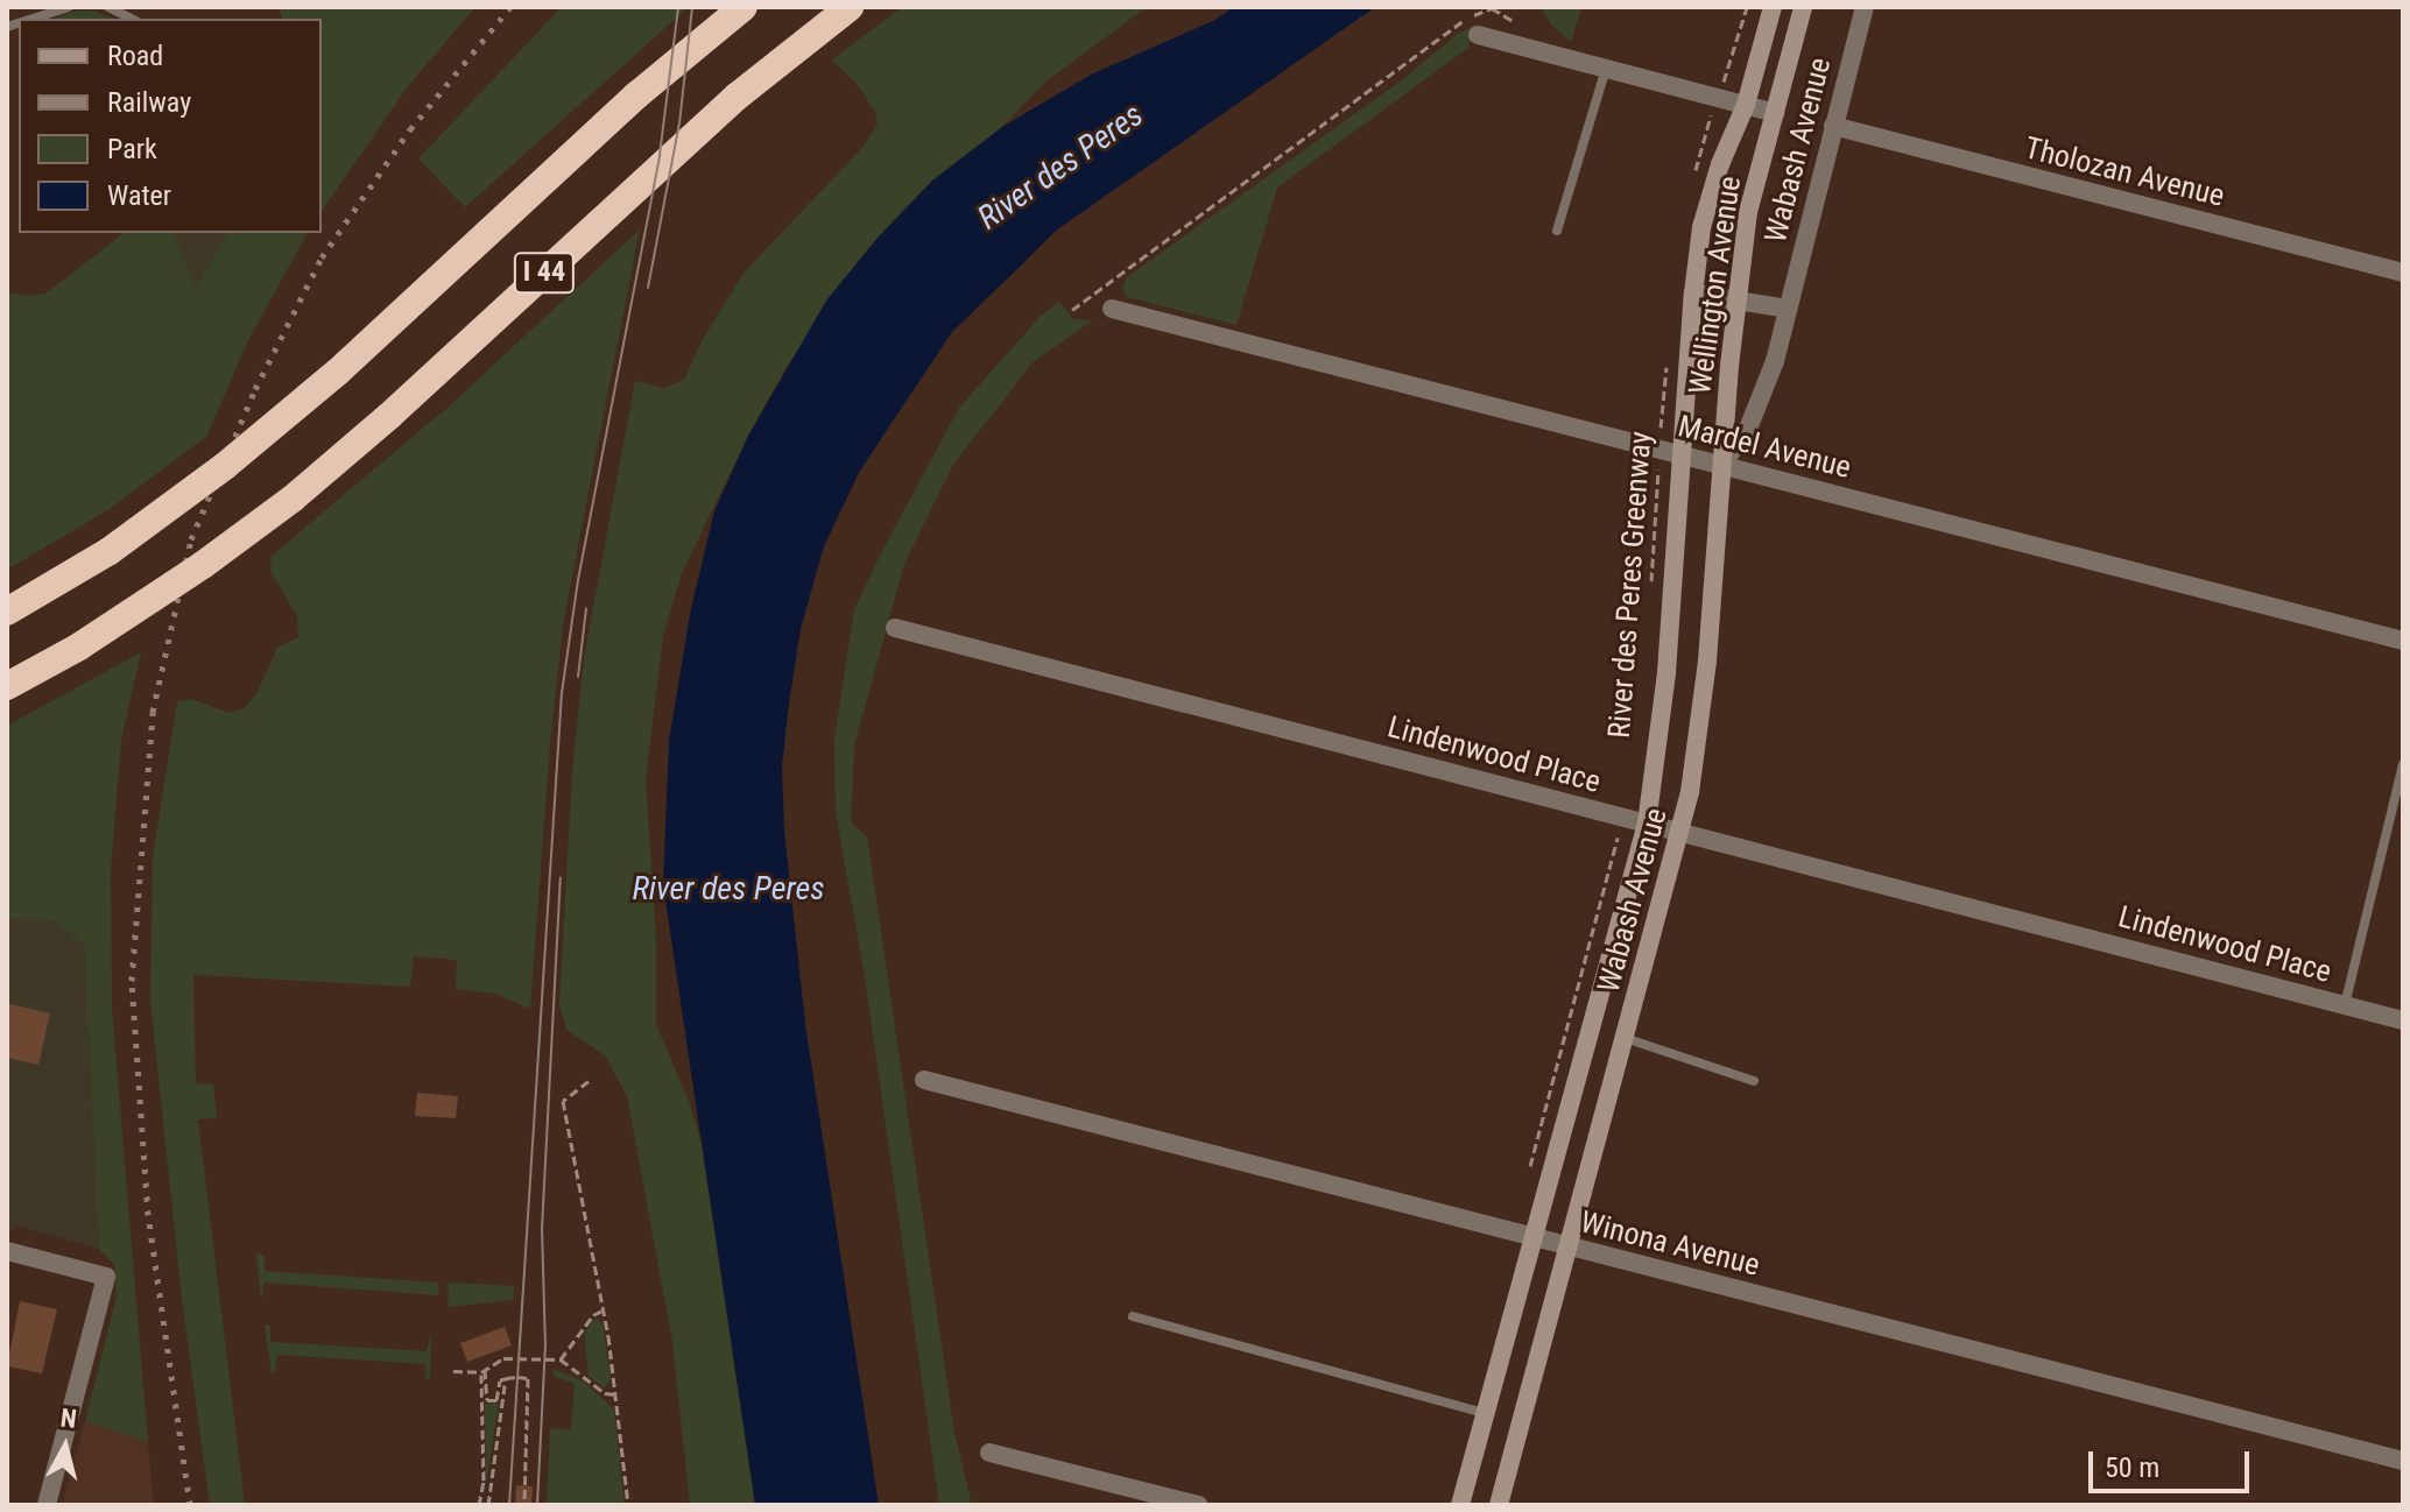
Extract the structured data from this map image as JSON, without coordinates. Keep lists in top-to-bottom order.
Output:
{
  "streets": {
    "highway": ["I 44"],
    "main road": ["Wabash Avenue", "Wellington Avenue"],
    "street": [
      "Tholozan Avenue",
      "Mardel Avenue",
      "Lindenwood Place",
      "Winona Avenue"
    ],
    "path": ["River des Peres Greenway"]
  },
  "crossings": [
    ["Wabash Avenue", "Tholozan Avenue"],
    ["Wabash Avenue", "Wellington Avenue"],
    ["Wabash Avenue", "Mardel Avenue"],
    ["Wabash Avenue", "Lindenwood Place"],
    ["Wabash Avenue", "Winona Avenue"],
    ["Wellington Avenue", "Mardel Avenue"],
    ["Mardel Avenue", "River des Peres Greenway"]
  ],
  "water": ["River des Peres"],
  "legend": [
    "Road",
    "Railway",
    "Park",
    "Water"
  ],
  "scale_bar": "50 m",
  "north": "top"
}
